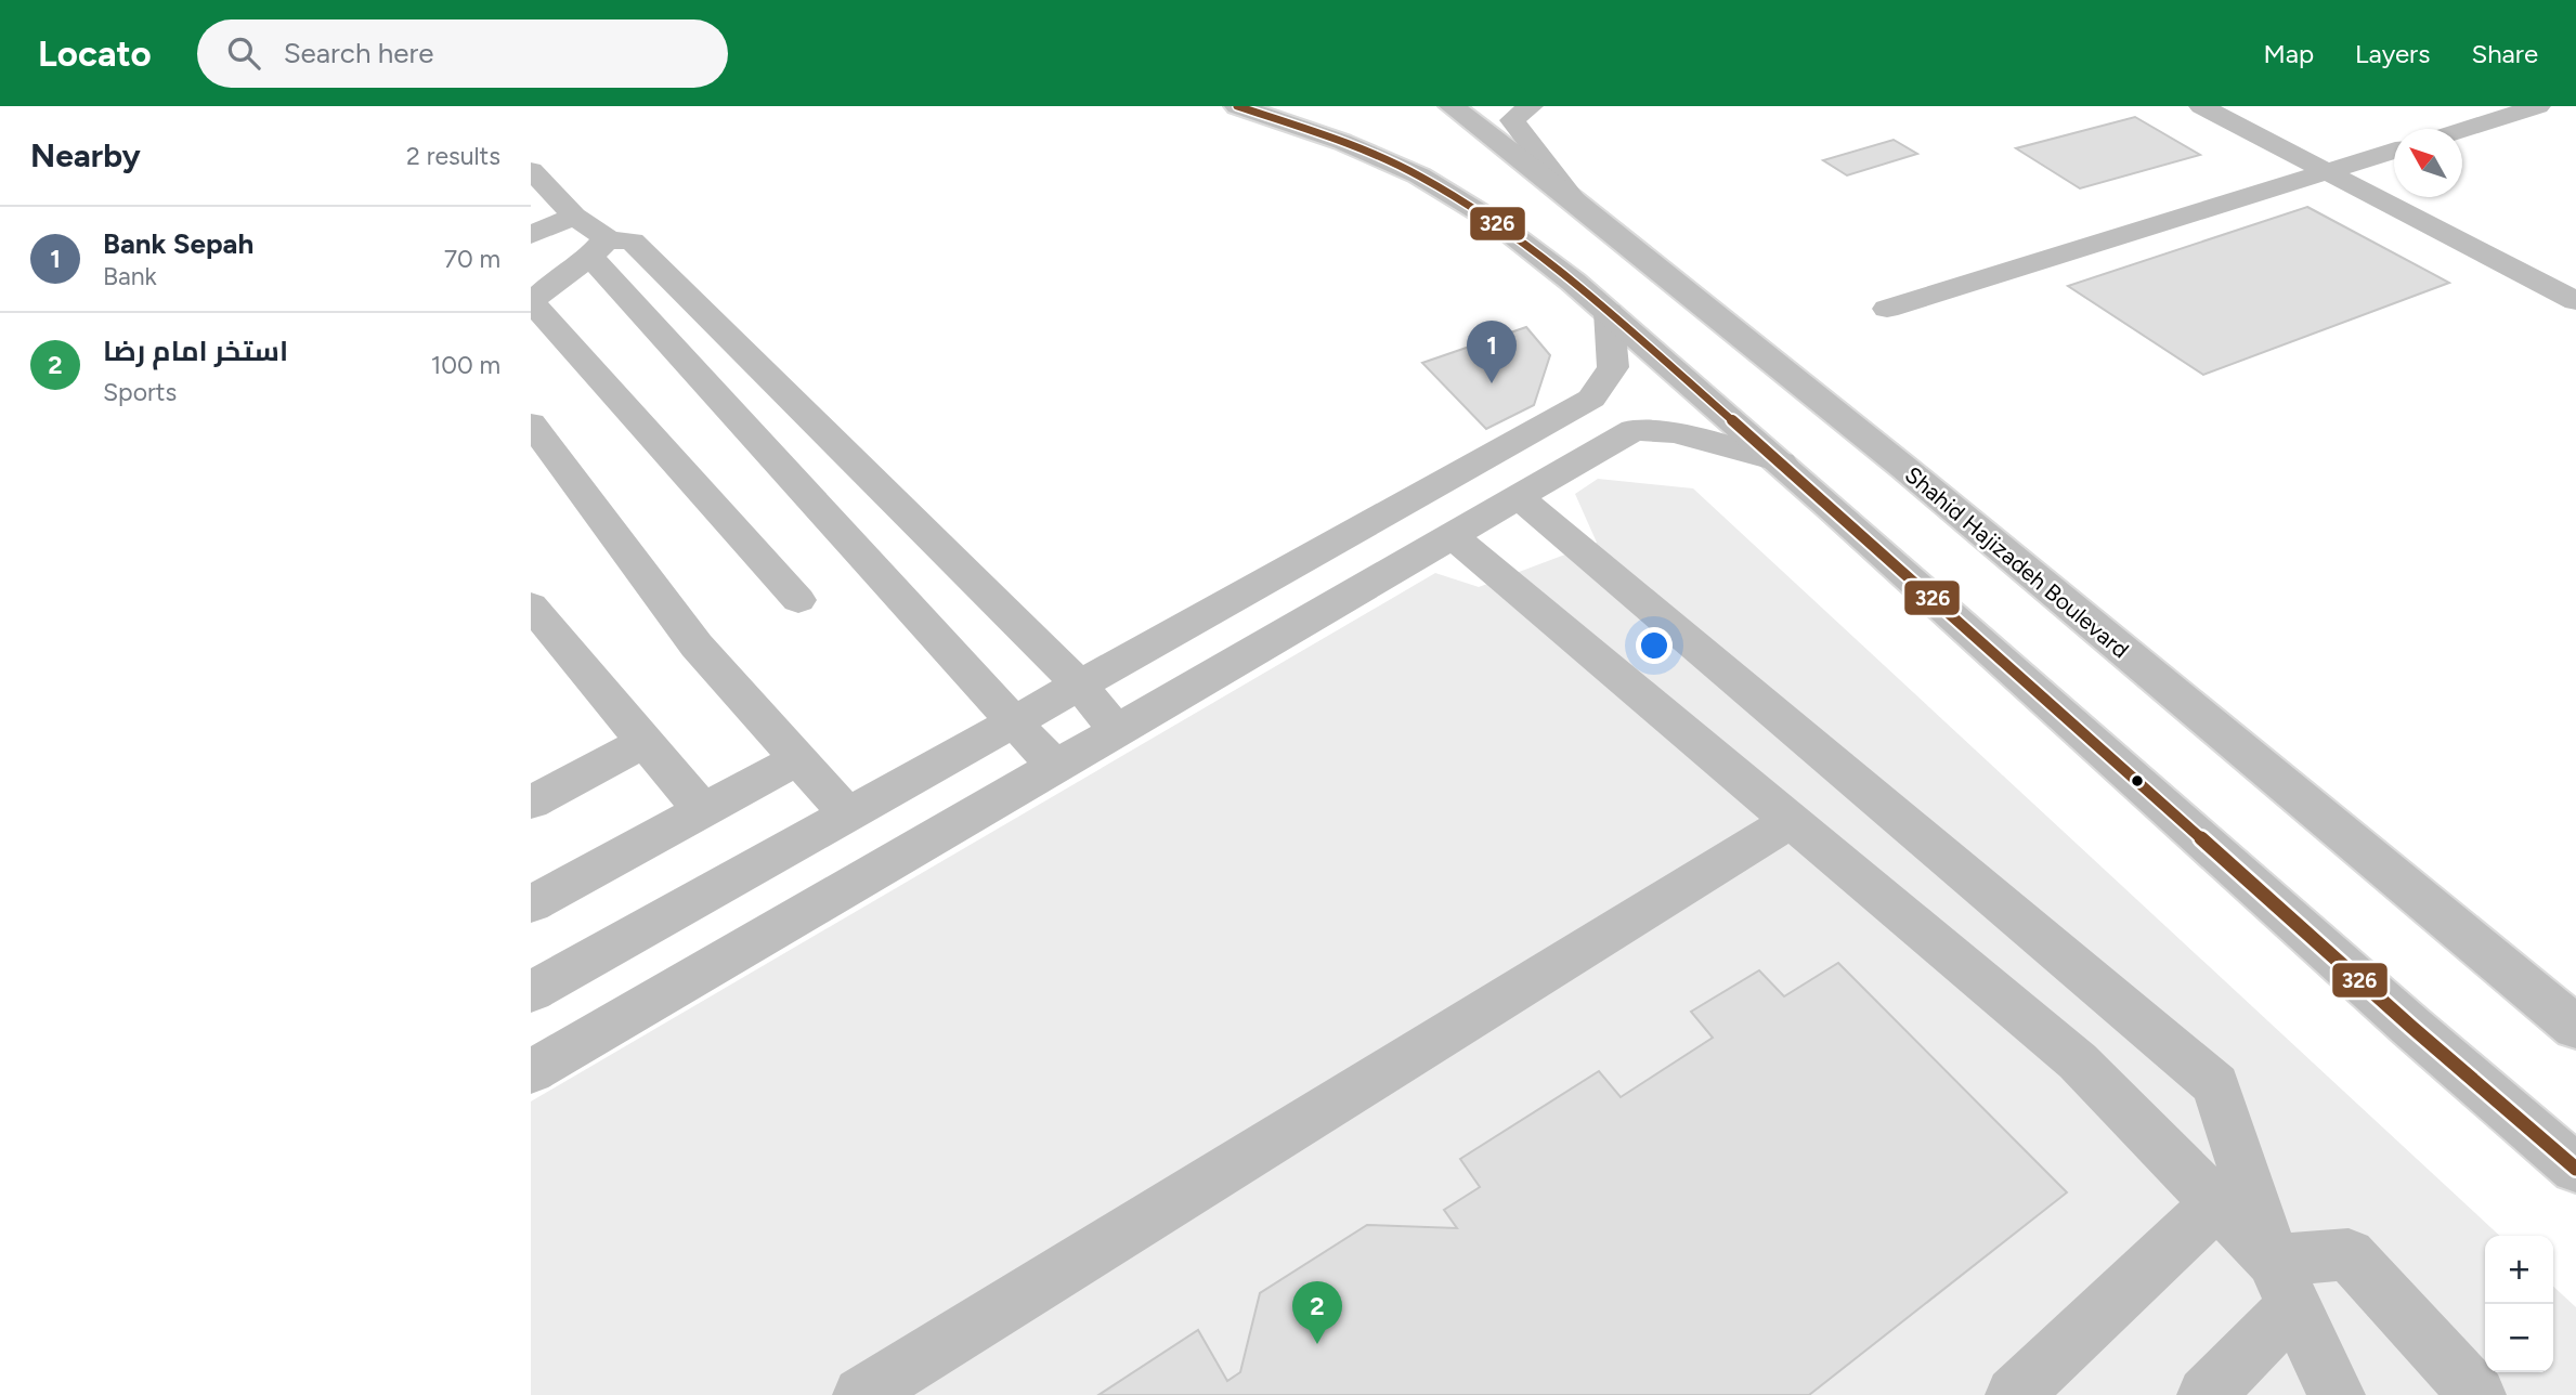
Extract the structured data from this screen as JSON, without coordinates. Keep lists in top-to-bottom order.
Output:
{
  "streets": {
    "main road": ["Shahid Hajizadeh Boulevard"]
  },
  "lines": ["transit line 326"],
  "north": "top left",
  "page": {
    "header": "Locato",
    "search": "Search here",
    "nav": ["Map", "Layers", "Share"],
    "heading": ["Nearby", "2 results"],
    "list": [
      {
        "mark": "1",
        "name": "Bank Sepah",
        "note": "Bank",
        "value": "70 m"
      },
      {
        "mark": "2",
        "name": "استخر امام رضا",
        "note": "Sports",
        "value": "100 m"
      }
    ],
    "pins": ["1", "2"],
    "map_buttons": ["+", "−"]
  }
}
